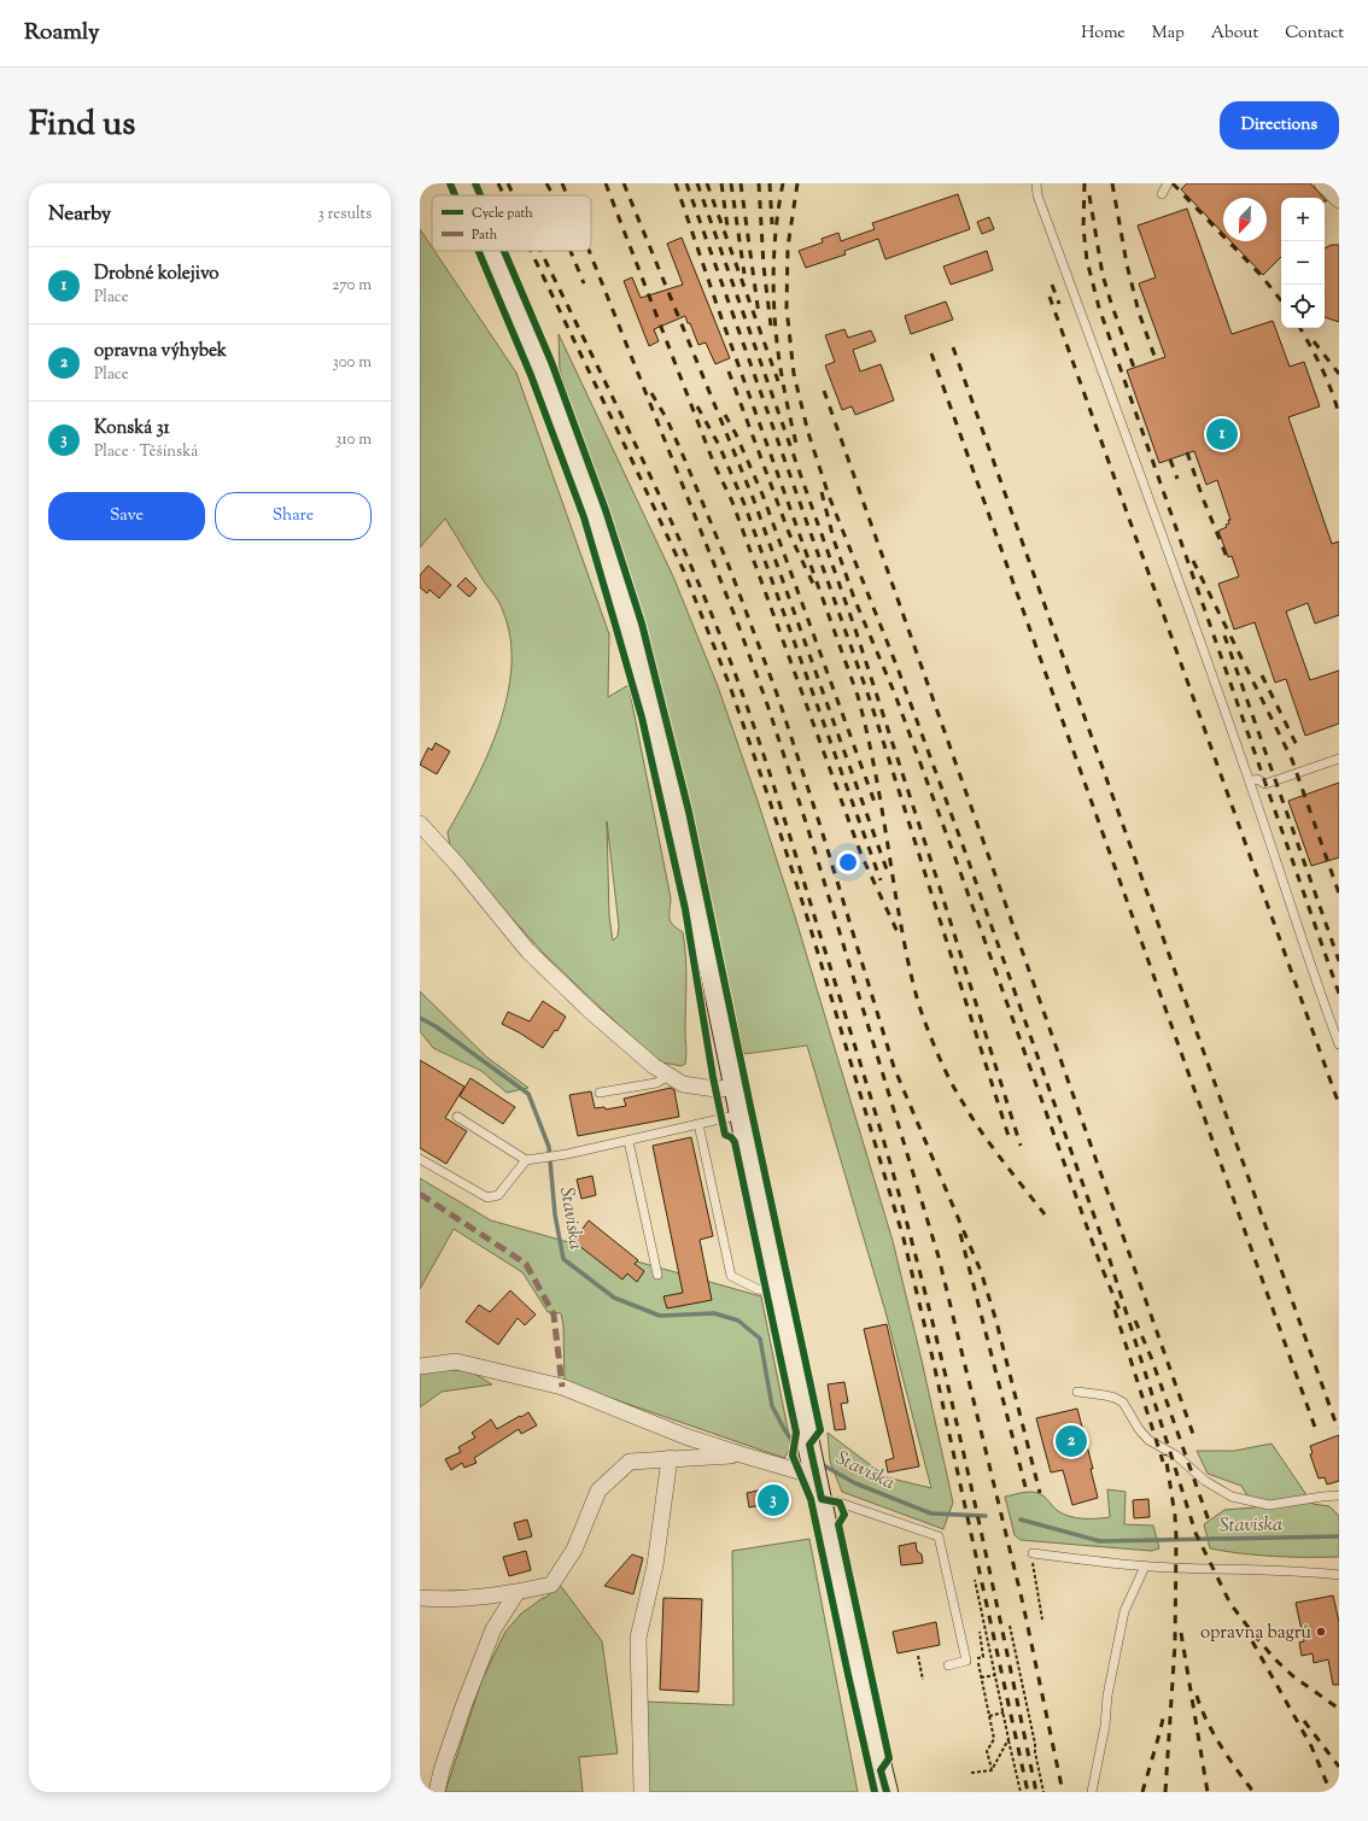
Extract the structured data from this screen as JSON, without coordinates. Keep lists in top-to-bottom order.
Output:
{
  "water": ["Staviska"],
  "places": ["opravna bagrů"],
  "legend": ["Cycle path", "Path"],
  "north": "bottom left",
  "page": {
    "header": "Roamly",
    "nav": [
      "Home",
      "Map",
      "About",
      "Contact"
    ],
    "title": "Find us",
    "buttons": [
      "Directions",
      ["Save", "Share"]
    ],
    "heading": ["Nearby", "3 results"],
    "map_buttons": ["+", "−"],
    "list": [
      {
        "mark": "1",
        "name": "Drobné kolejivo",
        "note": "Place",
        "value": "270 m"
      },
      {
        "mark": "2",
        "name": "opravna výhybek",
        "note": "Place",
        "value": "300 m"
      },
      {
        "mark": "3",
        "name": "Konská 31",
        "note": "Place · Těšínská",
        "value": "310 m"
      }
    ],
    "pins": ["1", "2", "3"]
  }
}
